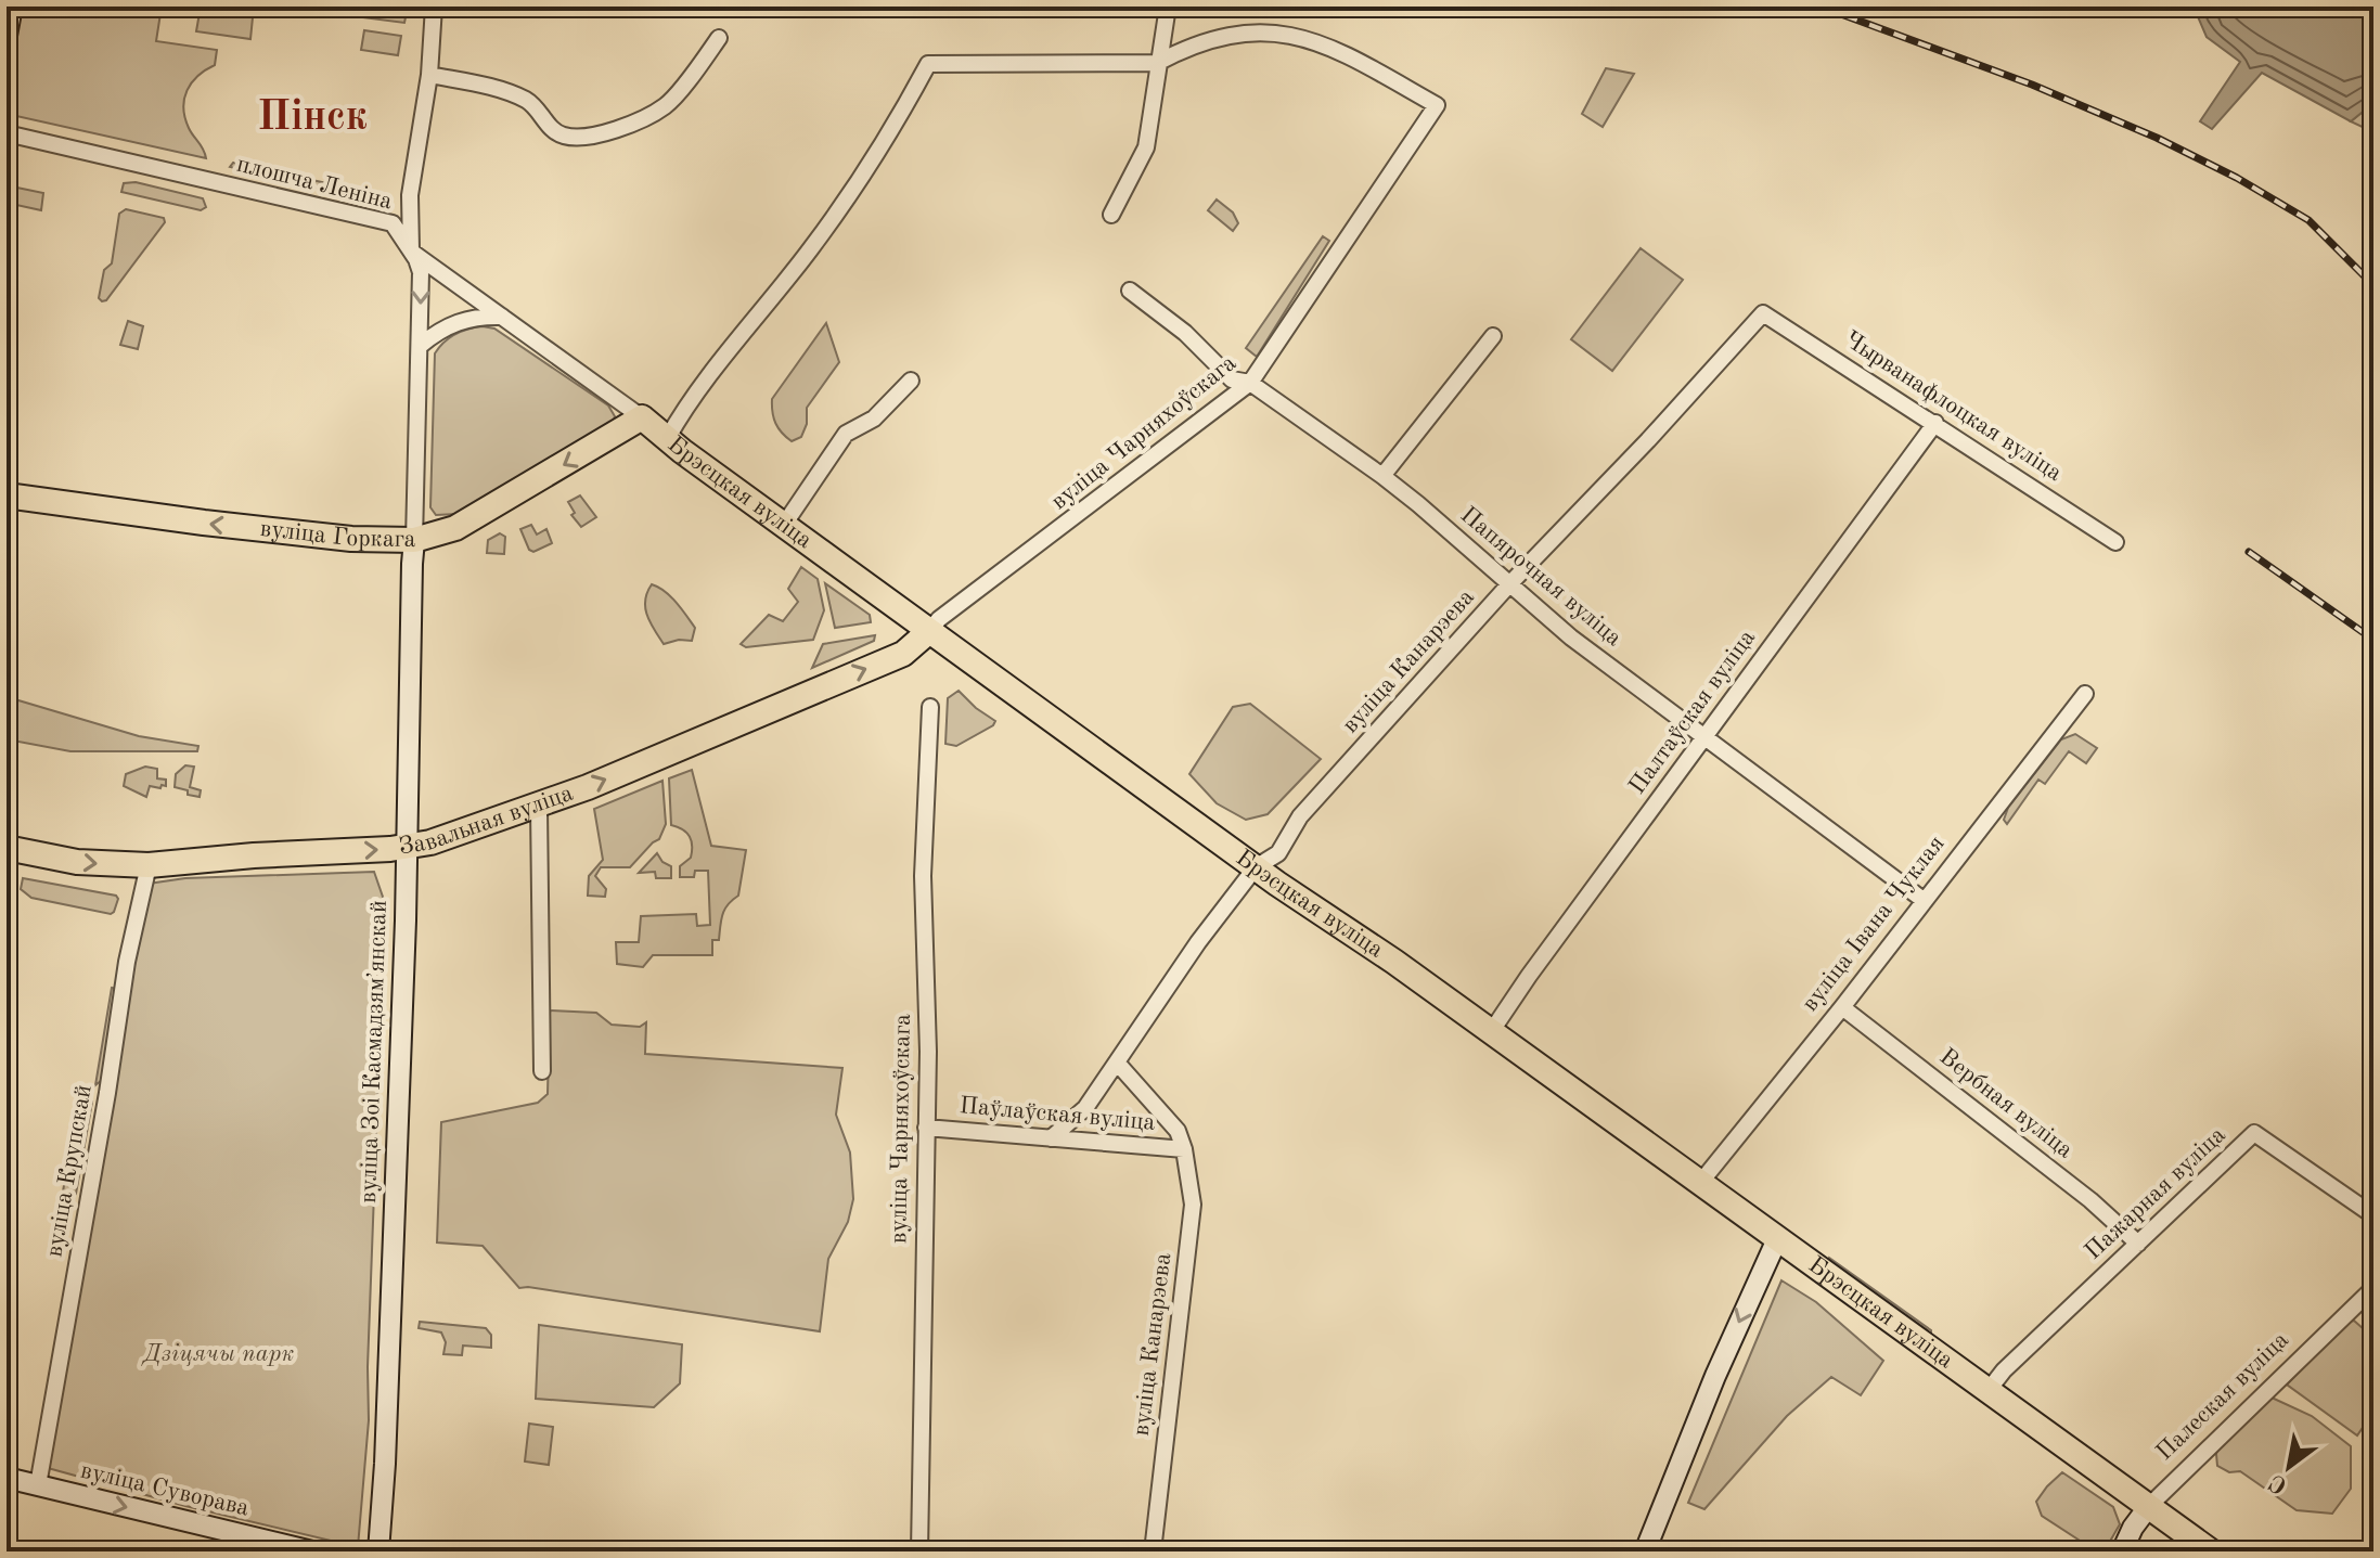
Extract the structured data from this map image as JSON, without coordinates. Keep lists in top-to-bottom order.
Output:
{
  "streets": {
    "main road": [
      "Брэсцкая вуліца",
      "вуліца Горкага",
      "Завальная вуліца",
      "вуліца Зоі Касмадзямʼянскай",
      "Палеская вуліца",
      "вуліца Суворава"
    ],
    "street": [
      "плошча Леніна",
      "Чырванафлоцкая вуліца",
      "вуліца Чарняхоўскага",
      "Папярочная вуліца",
      "вуліца Канарэева",
      "Палтаўская вуліца",
      "вуліца Івана Чуклая",
      "Вербная вуліца",
      "Паўлаўская вуліца",
      "вуліца Крупскай",
      "Пажарная вуліца"
    ]
  },
  "crossings": [
    ["плошча Леніна", "Брэсцкая вуліца"],
    ["плошча Леніна", "вуліца Зоі Касмадзямʼянскай"],
    ["Чырванафлоцкая вуліца", "вуліца Канарэева"],
    ["Чырванафлоцкая вуліца", "Палтаўская вуліца"],
    ["вуліца Чарняхоўскага", "Брэсцкая вуліца"],
    ["вуліца Чарняхоўскага", "Папярочная вуліца"],
    ["вуліца Чарняхоўскага", "Завальная вуліца"],
    ["вуліца Чарняхоўскага", "Паўлаўская вуліца"],
    ["Брэсцкая вуліца", "вуліца Горкага"],
    ["Брэсцкая вуліца", "вуліца Канарэева"],
    ["Брэсцкая вуліца", "Палтаўская вуліца"],
    ["Брэсцкая вуліца", "Завальная вуліца"],
    ["Брэсцкая вуліца", "вуліца Івана Чуклая"],
    ["Брэсцкая вуліца", "вуліца Зоі Касмадзямʼянскай"],
    ["Брэсцкая вуліца", "Пажарная вуліца"],
    ["Брэсцкая вуліца", "Палеская вуліца"],
    ["вуліца Горкага", "вуліца Зоі Касмадзямʼянскай"],
    ["Папярочная вуліца", "вуліца Канарэева"],
    ["Папярочная вуліца", "Палтаўская вуліца"],
    ["Папярочная вуліца", "вуліца Івана Чуклая"],
    ["вуліца Канарэева", "Паўлаўская вуліца"],
    ["Завальная вуліца", "вуліца Зоі Касмадзямʼянскай"],
    ["Завальная вуліца", "вуліца Крупскай"],
    ["вуліца Івана Чуклая", "Вербная вуліца"],
    ["Вербная вуліца", "Пажарная вуліца"],
    ["вуліца Крупскай", "вуліца Суворава"]
  ],
  "one_way": ["вуліца Горкага", "Завальная вуліца", "вуліца Суворава"],
  "districts": ["Пінск"],
  "parks": ["Дзіцячы парк"],
  "north": "bottom left"
}
